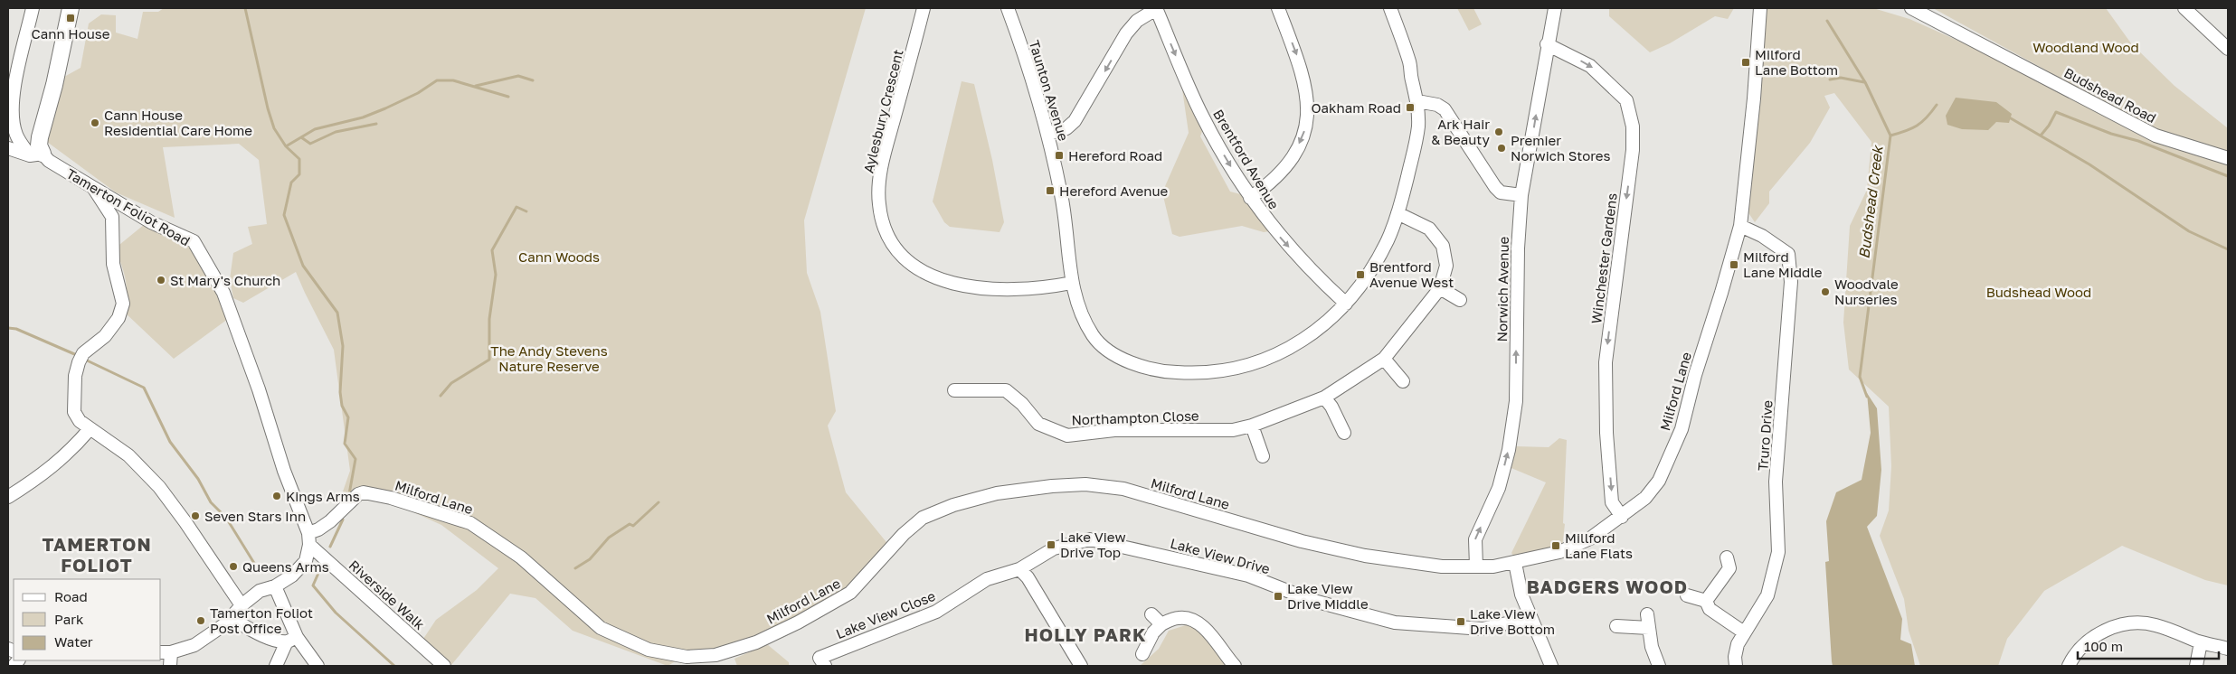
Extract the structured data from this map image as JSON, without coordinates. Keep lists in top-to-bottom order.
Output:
{
  "streets": {
    "street": [
      "Taunton Avenue",
      "Budshead Road",
      "Aylesbury Crescent",
      "Brentford Avenue",
      "Tamerton Foliot Road",
      "Winchester Gardens",
      "Norwich Avenue",
      "Milford Lane",
      "Northampton Close",
      "Truro Drive",
      "Lake View Drive",
      "Riverside Walk",
      "Lake View Close"
    ]
  },
  "crossings": [
    ["Taunton Avenue", "Aylesbury Crescent"],
    ["Taunton Avenue", "Brentford Avenue"],
    ["Taunton Avenue", "Northampton Close"],
    ["Tamerton Foliot Road", "Milford Lane"],
    ["Tamerton Foliot Road", "Riverside Walk"],
    ["Winchester Gardens", "Norwich Avenue"],
    ["Winchester Gardens", "Milford Lane"],
    ["Norwich Avenue", "Milford Lane"],
    ["Milford Lane", "Truro Drive"],
    ["Milford Lane", "Riverside Walk"],
    ["Lake View Drive", "Lake View Close"]
  ],
  "one_way": ["Brentford Avenue", "Winchester Gardens", "Norwich Avenue"],
  "districts": ["TAMERTON FOLIOT", "BADGERS WOOD", "HOLLY PARK"],
  "water": ["Budshead Creek"],
  "parks": [
    "Woodland Wood",
    "Cann Woods",
    "Budshead Wood",
    "The Andy Stevens Nature Reserve"
  ],
  "places": {
    "transit": [
      "Cann House",
      "Milford Lane Bottom",
      "Oakham Road",
      "Hereford Road",
      "Hereford Avenue",
      "Milford Lane Middle",
      "Brentford Avenue West",
      "Lake View Drive Top",
      "Millford Lane Flats",
      "Lake View Drive Middle",
      "Lake View Drive Bottom"
    ],
    "other": [
      "Cann House Residential Care Home",
      "Ark Hair & Beauty",
      "Premier Norwich Stores",
      "St Mary's Church",
      "Woodvale Nurseries",
      "Kings Arms",
      "Seven Stars Inn",
      "Queens Arms",
      "Tamerton Foliot Post Office"
    ]
  },
  "legend": ["Road", "Park", "Water"],
  "scale_bar": "100 m"
}
